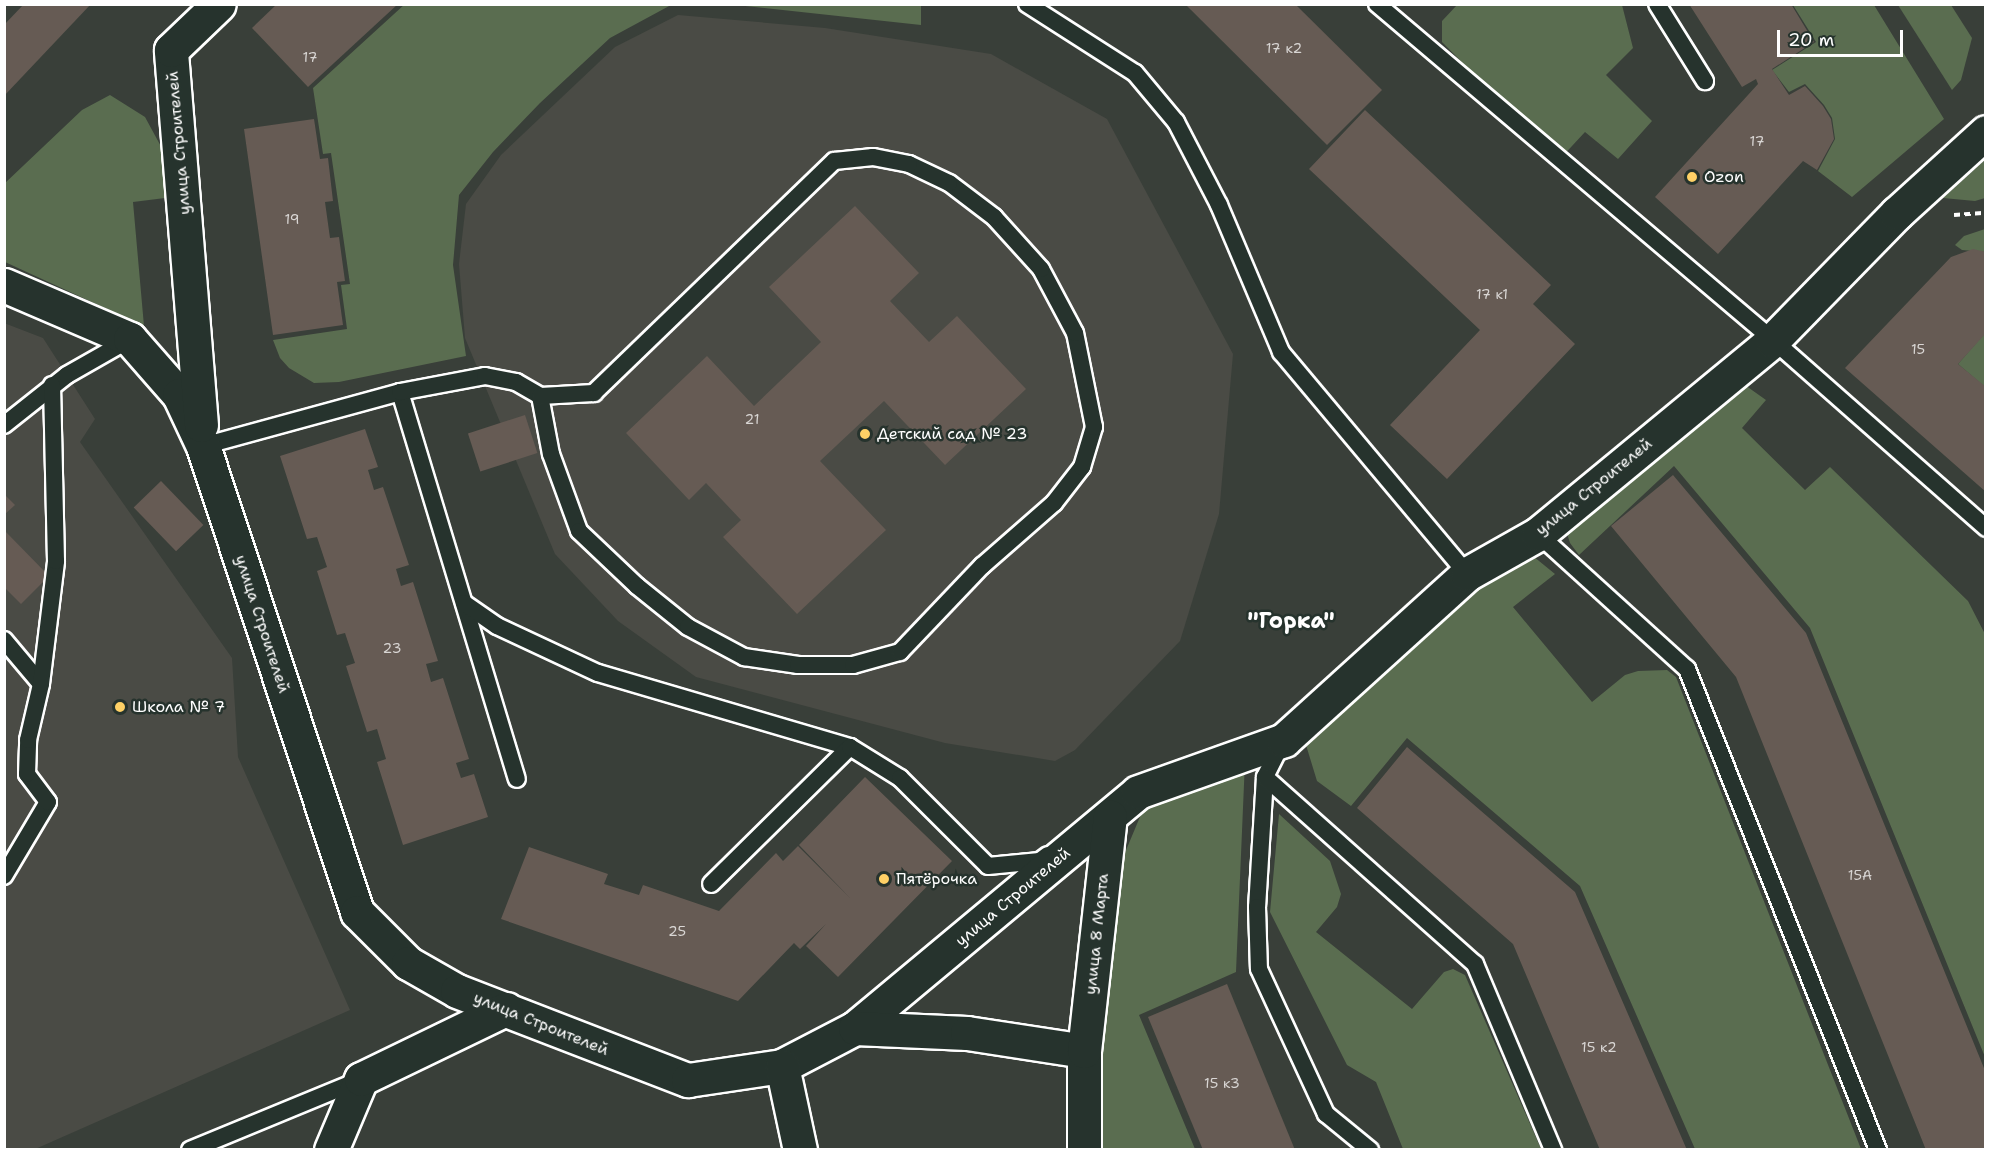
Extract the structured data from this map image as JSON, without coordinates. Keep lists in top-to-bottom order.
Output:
{
  "streets": {
    "street": ["улица Строителей", "улица 8 Марта"]
  },
  "crossings": [
    ["улица Строителей", "улица 8 Марта"]
  ],
  "districts": ["\"Горка\""],
  "places": [
    "Ozon",
    "Детский сад № 23",
    "Школа № 7",
    "Пятёрочка"
  ],
  "house_numbers": [
    "17 к2",
    "17",
    "17",
    "19",
    "17 к1",
    "15",
    "21",
    "23",
    "15А",
    "25",
    "15 к2",
    "15 к3"
  ],
  "scale_bar": "20 m"
}
